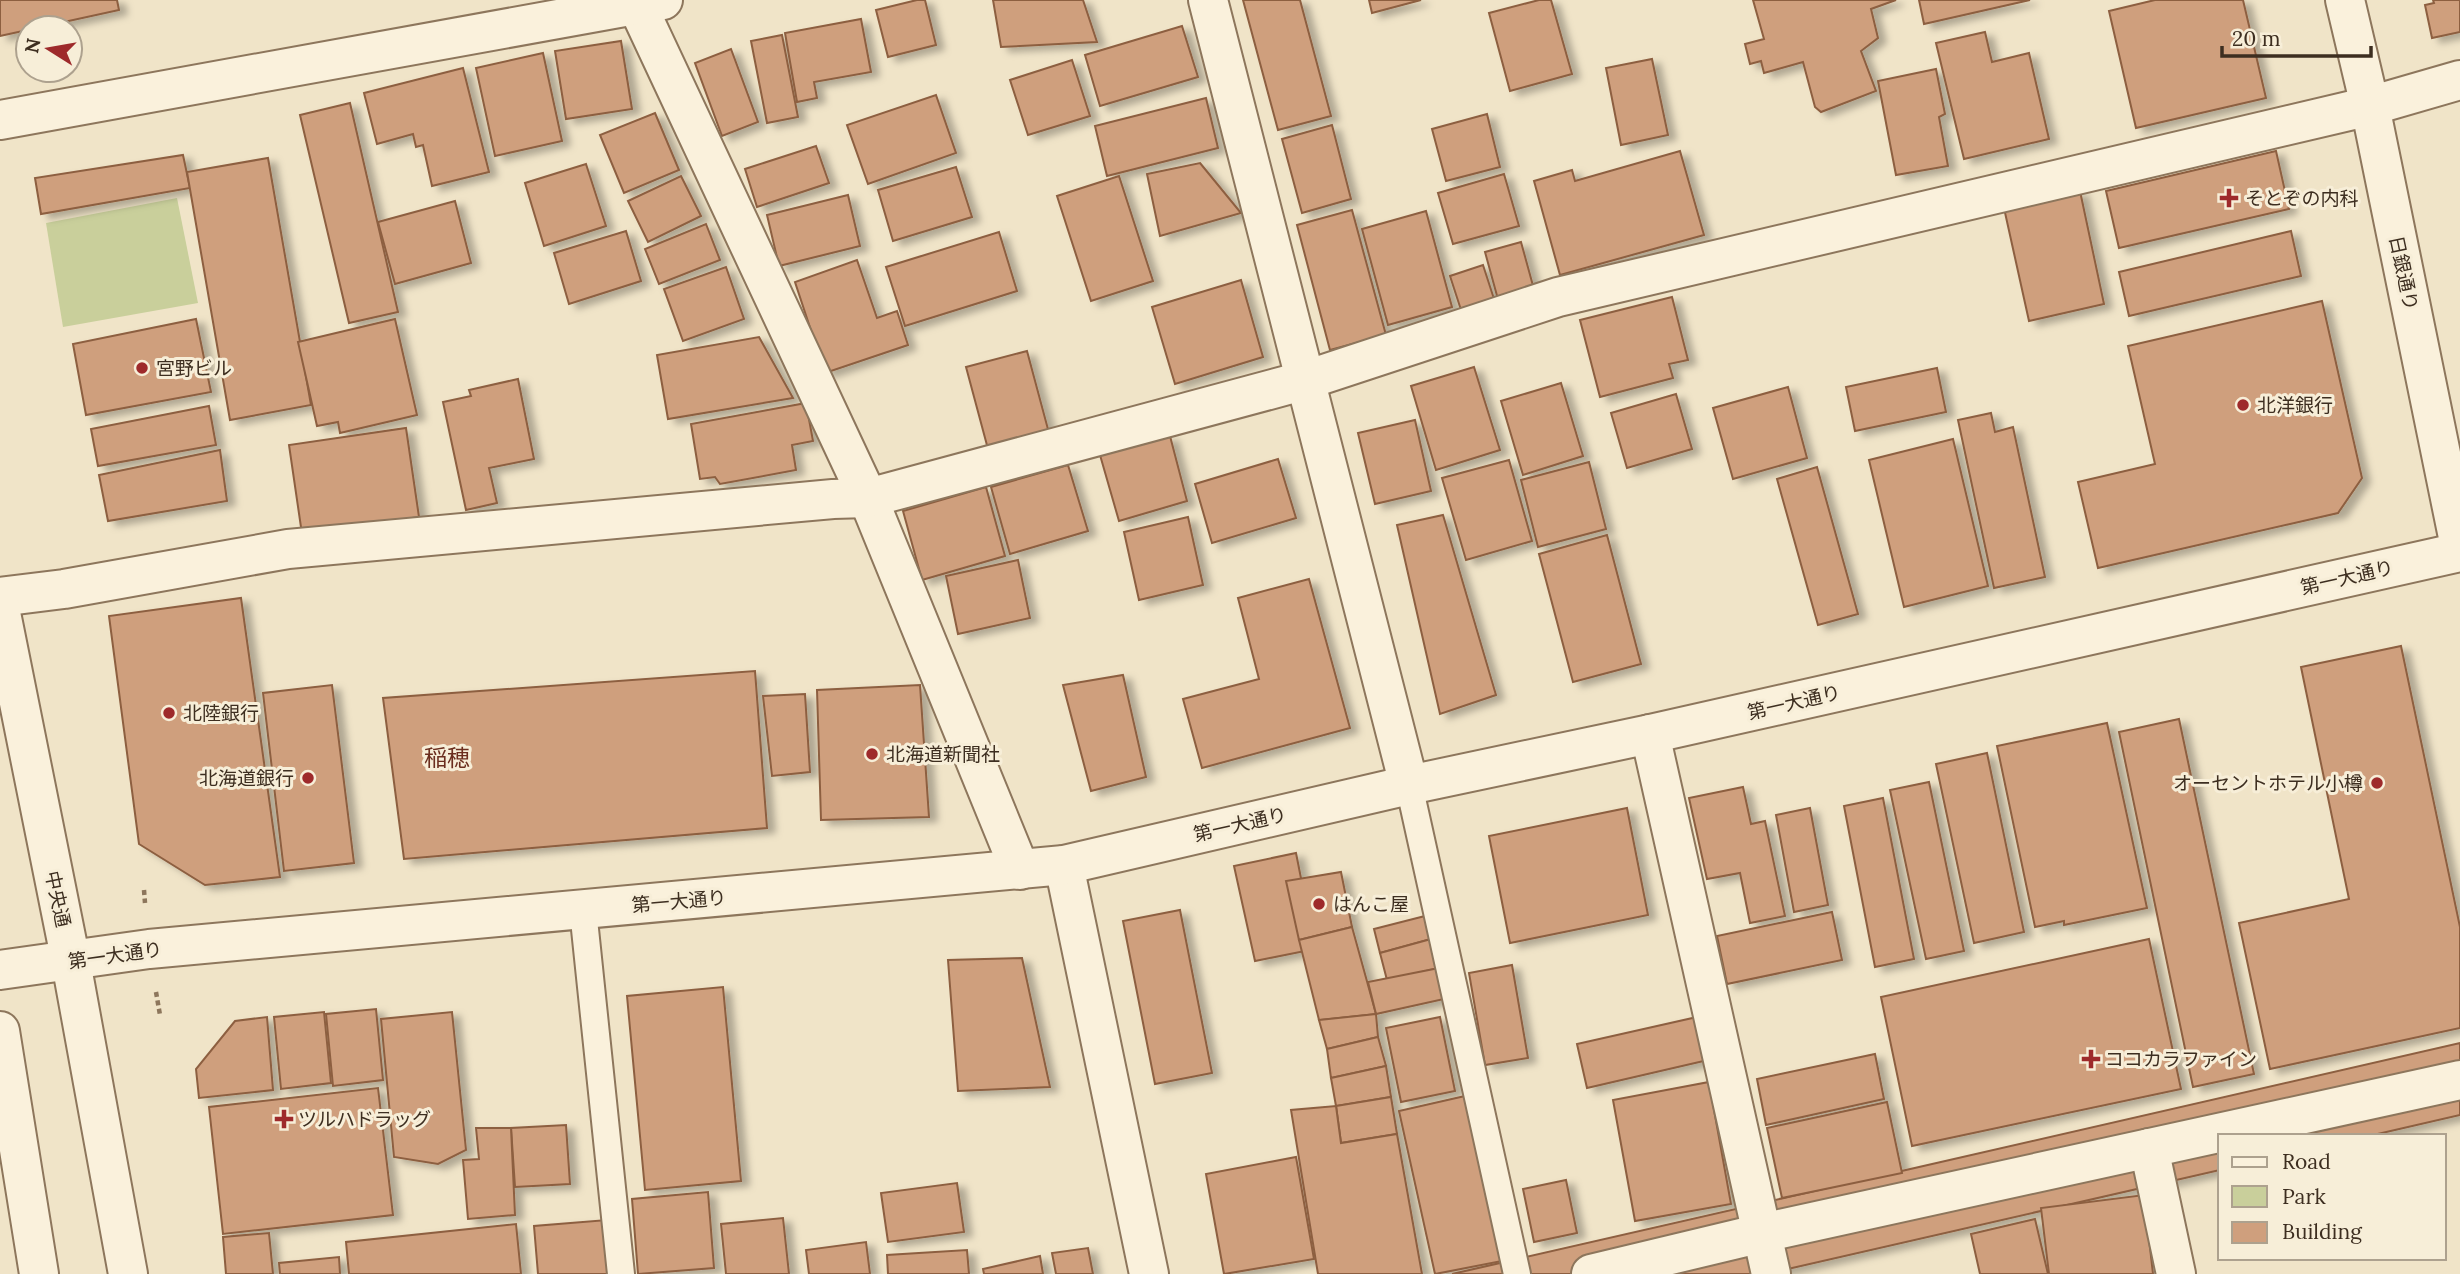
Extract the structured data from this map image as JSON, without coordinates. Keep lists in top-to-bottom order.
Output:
{
  "streets": {
    "street": ["日銀通り", "第一大通り", "中央通"]
  },
  "crossings": [
    ["第一大通り", "中央通"]
  ],
  "districts": ["稲穂"],
  "places": {
    "health": ["そとぞの内科", "ココカラファイン", "ツルハドラッグ"],
    "other": [
      "宮野ビル",
      "北洋銀行",
      "北陸銀行",
      "北海道新聞社",
      "北海道銀行",
      "オーセントホテル小樽",
      "はんこ屋"
    ]
  },
  "legend": ["Road", "Park", "Building"],
  "scale_bar": "20 m",
  "north": "left"
}
